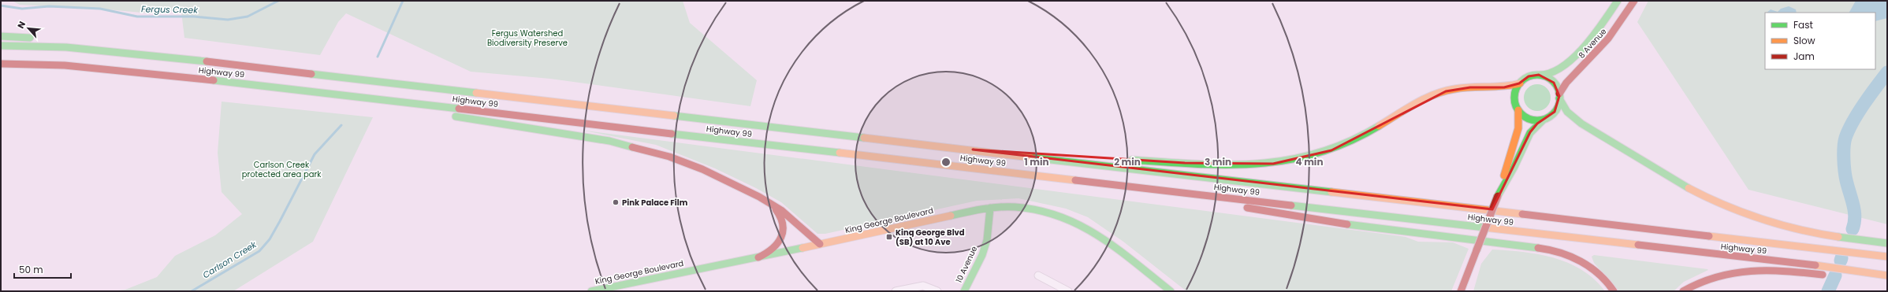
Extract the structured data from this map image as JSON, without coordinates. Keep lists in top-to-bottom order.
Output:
{
  "streets": {
    "main road": [
      "8 Avenue",
      "Highway 99",
      "King George Boulevard",
      "10 Avenue"
    ]
  },
  "crossings": [
    ["King George Boulevard", "10 Avenue"]
  ],
  "water": ["Fergus Creek", "Carlson Creek"],
  "parks": ["Fergus Watershed Biodiversity Preserve", "Carlson Creek protected area park"],
  "places": {
    "other": ["Pink Palace Film"],
    "transit": ["King George Blvd (SB) at 10 Ave"]
  },
  "legend": ["Fast", "Slow", "Jam"],
  "scale_bar": "50 m",
  "north": "top left",
  "rings": [
    "1 min",
    "2 min",
    "3 min",
    "4 min"
  ]
}
